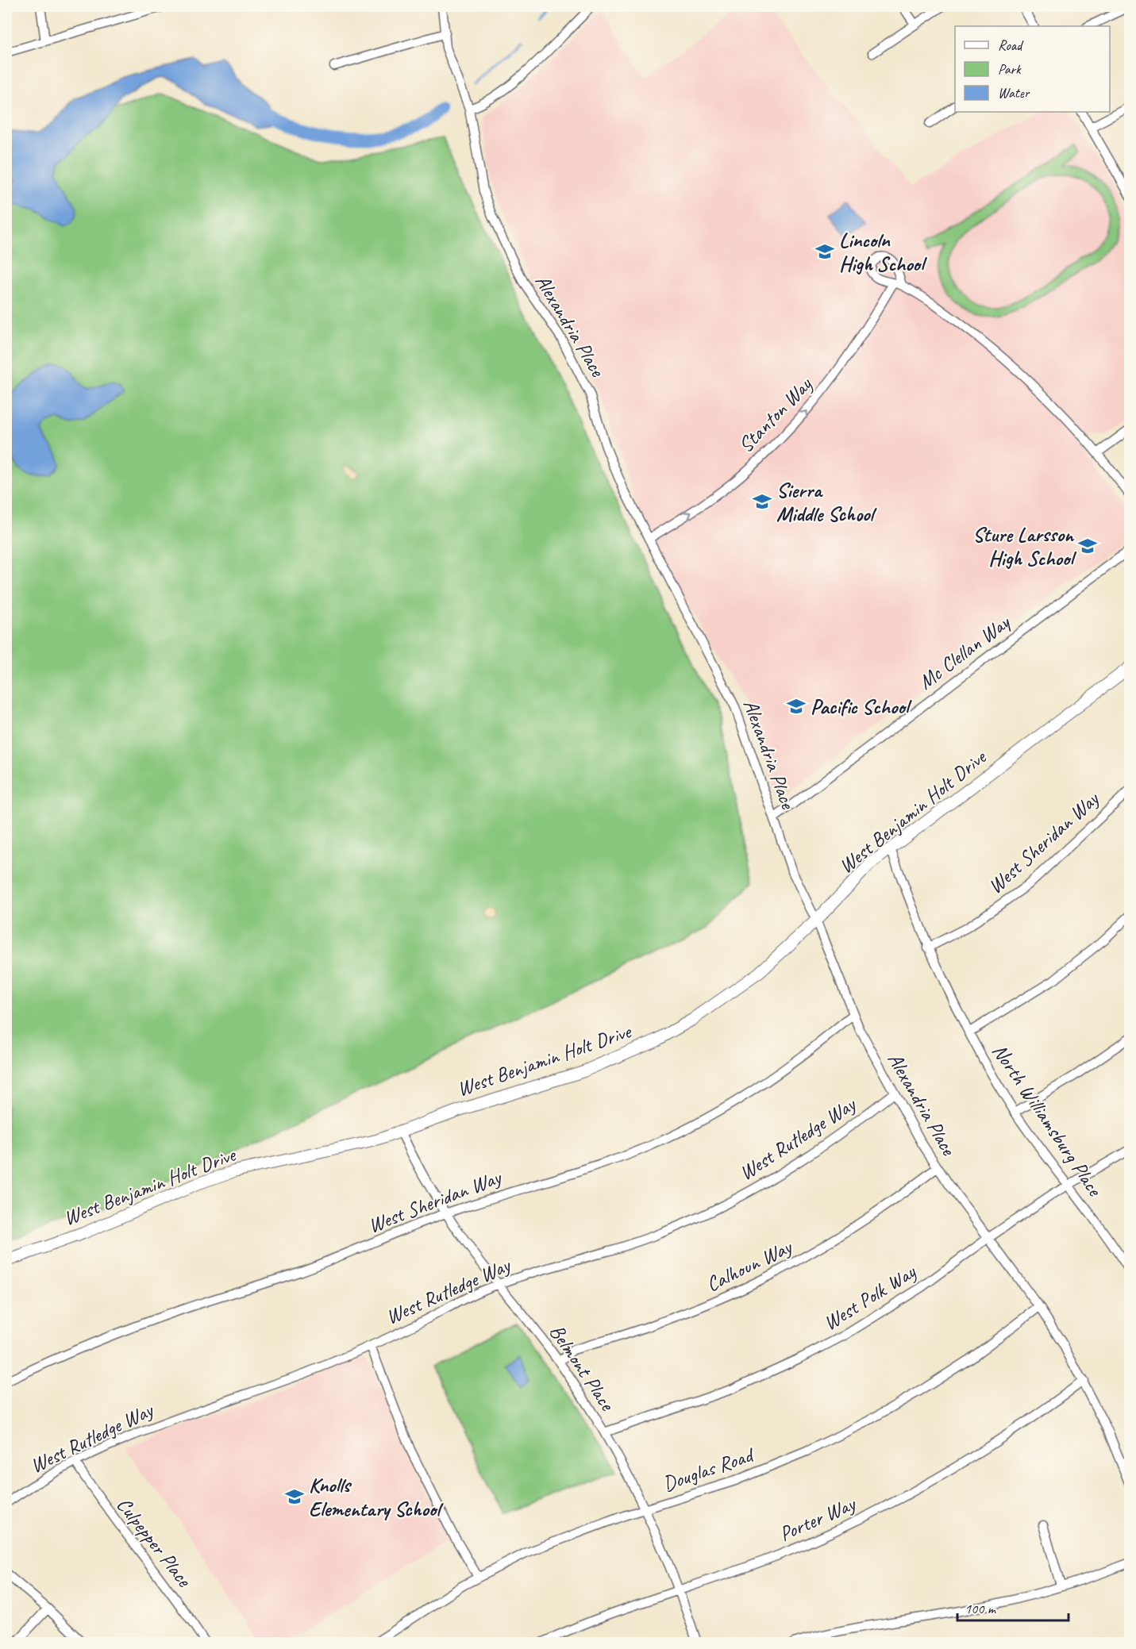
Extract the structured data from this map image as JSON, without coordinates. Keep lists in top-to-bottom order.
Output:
{
  "streets": {
    "main road": ["West Benjamin Holt Drive"],
    "street": [
      "Alexandria Place",
      "Stanton Way",
      "Mc Clellan Way",
      "West Sheridan Way",
      "North Williamsburg Place",
      "West Rutledge Way",
      "Calhoun Way",
      "West Polk Way",
      "Belmont Place",
      "Douglas Road",
      "Porter Way",
      "Culpepper Place"
    ]
  },
  "crossings": [
    ["Alexandria Place", "Stanton Way"],
    ["Alexandria Place", "Mc Clellan Way"],
    ["Alexandria Place", "West Benjamin Holt Drive"],
    ["Alexandria Place", "West Sheridan Way"],
    ["Alexandria Place", "West Rutledge Way"],
    ["Alexandria Place", "Calhoun Way"],
    ["Alexandria Place", "West Polk Way"],
    ["Alexandria Place", "Douglas Road"],
    ["Alexandria Place", "Porter Way"],
    ["West Benjamin Holt Drive", "North Williamsburg Place"],
    ["West Benjamin Holt Drive", "Belmont Place"],
    ["West Sheridan Way", "North Williamsburg Place"],
    ["West Sheridan Way", "Belmont Place"],
    ["North Williamsburg Place", "West Polk Way"],
    ["West Rutledge Way", "Belmont Place"],
    ["West Rutledge Way", "Culpepper Place"],
    ["Calhoun Way", "Belmont Place"],
    ["West Polk Way", "Belmont Place"],
    ["Belmont Place", "Douglas Road"],
    ["Belmont Place", "Porter Way"]
  ],
  "places": {
    "school or university": [
      "Lincoln High School",
      "Sierra Middle School",
      "Sture Larsson High School",
      "Pacific School",
      "Knolls Elementary School"
    ]
  },
  "legend": ["Road", "Park", "Water"],
  "scale_bar": "100 m"
}
